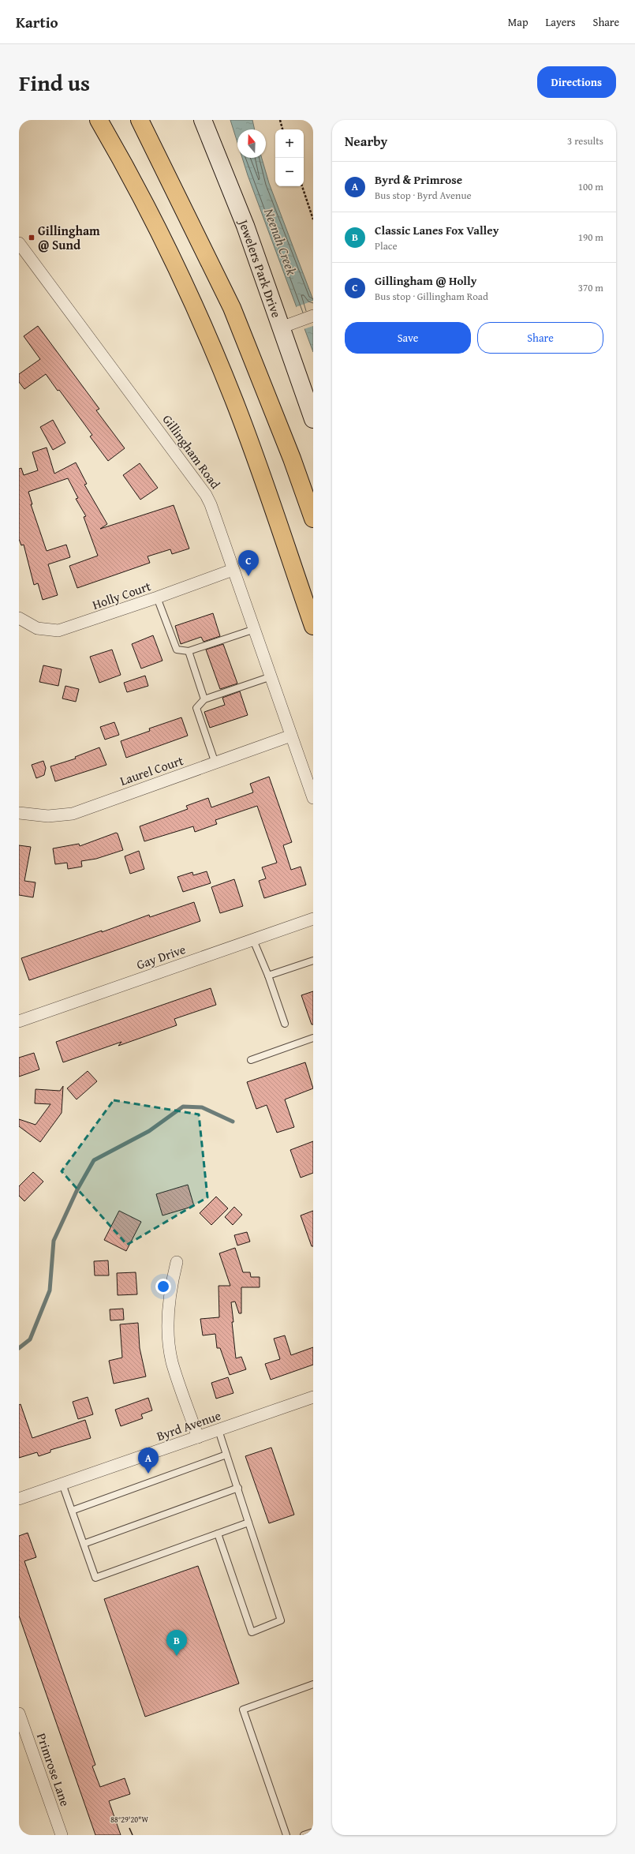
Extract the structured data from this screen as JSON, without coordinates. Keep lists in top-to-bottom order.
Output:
{
  "streets": {
    "street": [
      "Jewelers Park Drive",
      "Gillingham Road",
      "Holly Court",
      "Laurel Court",
      "Gay Drive",
      "Byrd Avenue",
      "Primrose Lane"
    ]
  },
  "crossings": [
    ["Gillingham Road", "Holly Court"],
    ["Gillingham Road", "Laurel Court"]
  ],
  "water": ["Neenah Creek"],
  "places": {
    "transit": ["Gillingham @ Sund"]
  },
  "north": "top",
  "page": {
    "header": "Kartio",
    "nav": ["Map", "Layers", "Share"],
    "title": "Find us",
    "buttons": [
      "Directions",
      ["Save", "Share"]
    ],
    "heading": ["Nearby", "3 results"],
    "map_buttons": ["+", "−"],
    "list": [
      {
        "mark": "A",
        "name": "Byrd & Primrose",
        "note": "Bus stop · Byrd Avenue",
        "value": "100 m"
      },
      {
        "mark": "B",
        "name": "Classic Lanes Fox Valley",
        "note": "Place",
        "value": "190 m"
      },
      {
        "mark": "C",
        "name": "Gillingham @ Holly",
        "note": "Bus stop · Gillingham Road",
        "value": "370 m"
      }
    ],
    "pins": ["C", "A", "B"]
  },
  "coordinates": ["88°29'20\"W"]
}
